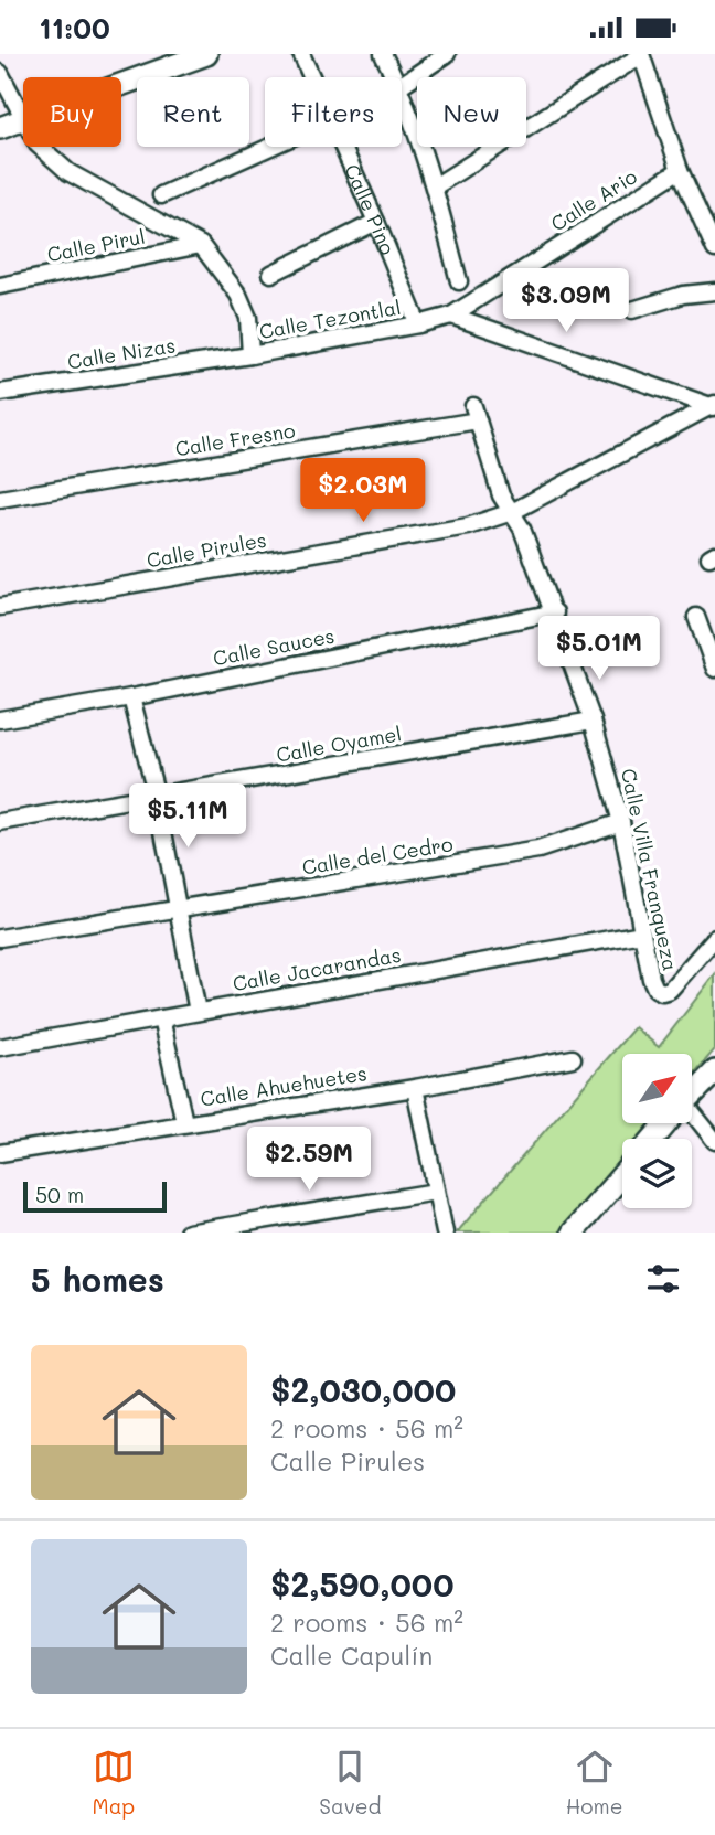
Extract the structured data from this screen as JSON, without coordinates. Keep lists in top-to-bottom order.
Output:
{
  "streets": {
    "street": [
      "Calle Ario",
      "Calle Pino",
      "Calle Pirul",
      "Calle Tezontlal",
      "Calle Nizas",
      "Calle Fresno",
      "Calle Pirules",
      "Calle Sauces",
      "Calle Oyamel",
      "Calle del Cedro",
      "Calle Villa Franqueza",
      "Calle Jacarandas",
      "Calle Ahuehuetes"
    ]
  },
  "crossings": [
    ["Calle Ario", "Calle Pino"],
    ["Calle Ario", "Calle Tezontlal"],
    ["Calle Pino", "Calle Tezontlal"],
    ["Calle Tezontlal", "Calle Nizas"],
    ["Calle Fresno", "Calle Villa Franqueza"],
    ["Calle Pirules", "Calle Villa Franqueza"],
    ["Calle Sauces", "Calle Villa Franqueza"],
    ["Calle Oyamel", "Calle Villa Franqueza"],
    ["Calle del Cedro", "Calle Villa Franqueza"],
    ["Calle Villa Franqueza", "Calle Jacarandas"]
  ],
  "scale_bar": "50 m",
  "north": "top right",
  "page": {
    "status": "11:00",
    "chip": [
      "Buy",
      "Rent",
      "Filters",
      "New"
    ],
    "price": [
      "$3.09M",
      "$2.03M",
      "$5.01M",
      "$5.11M",
      "$2.59M"
    ],
    "scale": "50 m",
    "heading": "5 homes",
    "list": [
      {
        "name": "$2,030,000",
        "note": "2 rooms · 56 m² · Calle Pirules"
      },
      {
        "name": "$2,590,000",
        "note": "2 rooms · 56 m² · Calle Capulín"
      }
    ],
    "tabs": ["Map", "Saved", "Home"]
  }
}
